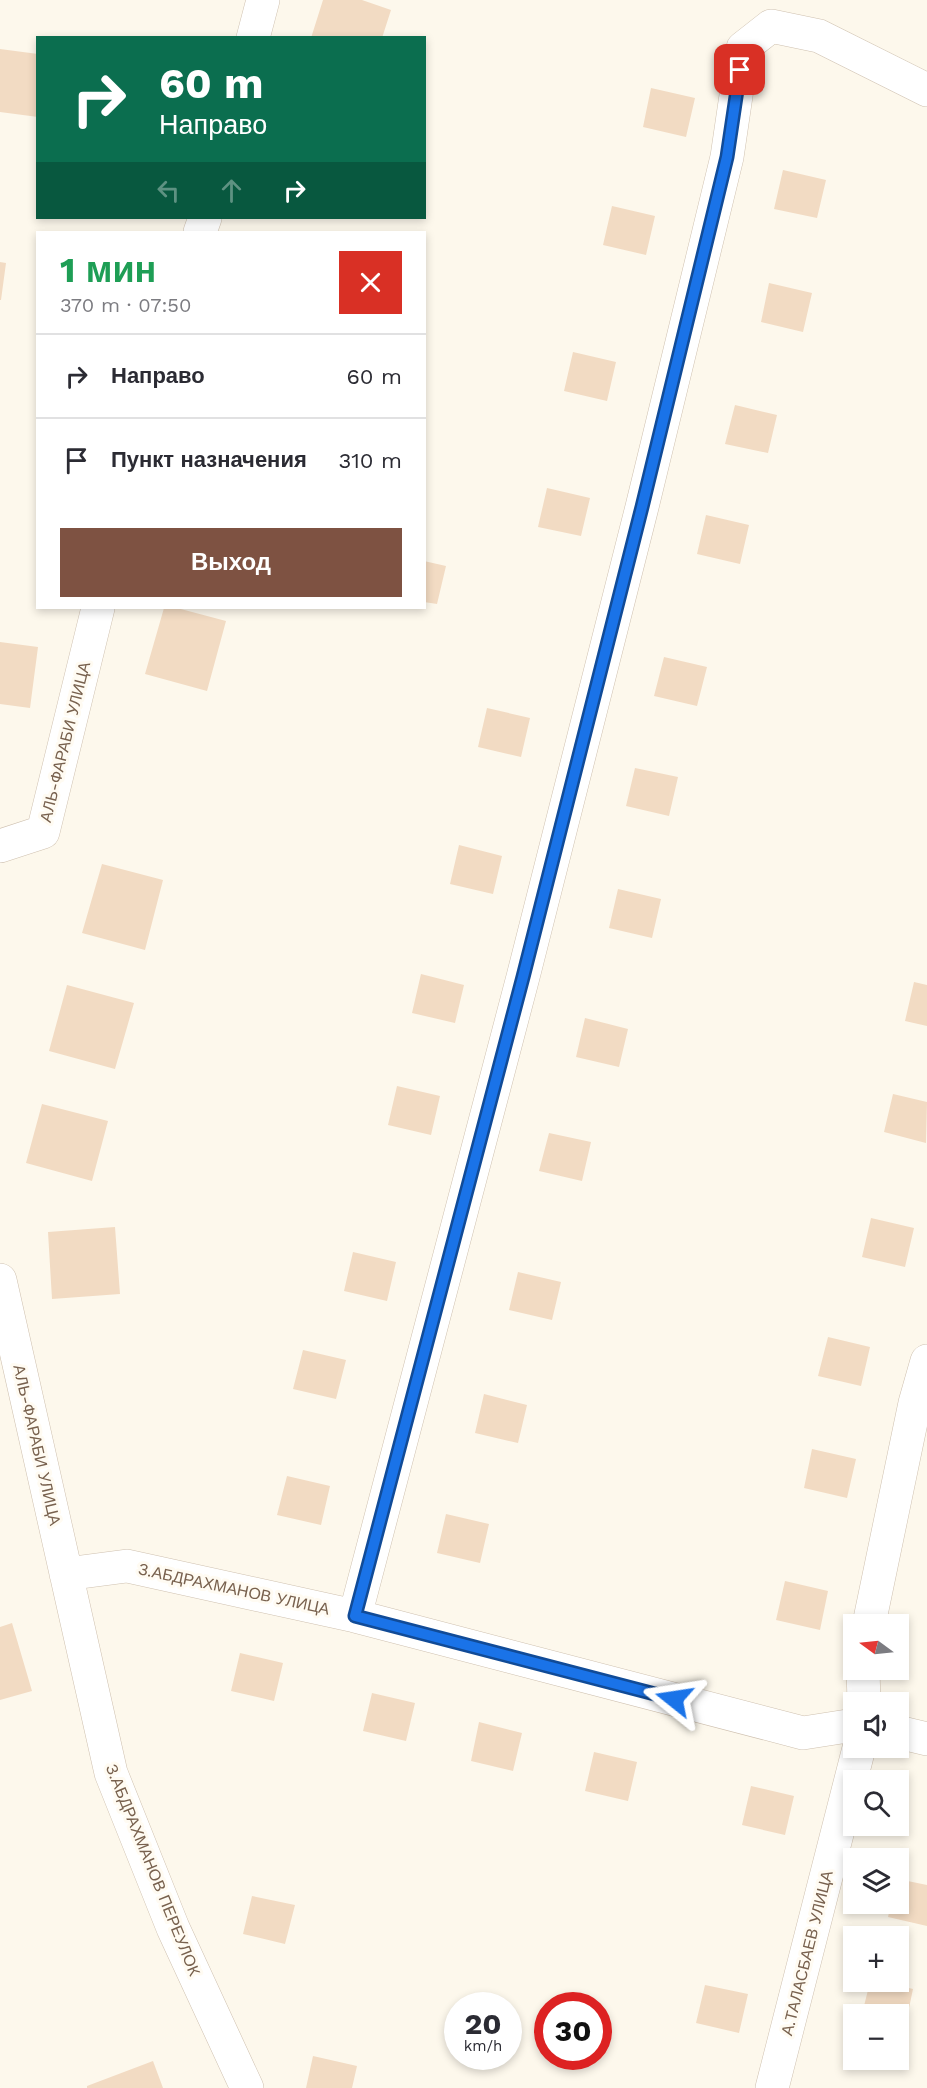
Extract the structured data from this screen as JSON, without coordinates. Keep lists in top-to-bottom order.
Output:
{
  "streets": {
    "street": [
      "АЛЬ-ФАРАБИ УЛИЦА",
      "З.АБДРАХМАНОВ УЛИЦА",
      "З.АБДРАХМАНОВ ПЕРЕУЛОК",
      "А.ТАЛАСБАЕВ УЛИЦА"
    ]
  },
  "crossings": [
    ["АЛЬ-ФАРАБИ УЛИЦА", "З.АБДРАХМАНОВ УЛИЦА"],
    ["АЛЬ-ФАРАБИ УЛИЦА", "З.АБДРАХМАНОВ ПЕРЕУЛОК"],
    ["З.АБДРАХМАНОВ УЛИЦА", "З.АБДРАХМАНОВ ПЕРЕУЛОК"]
  ],
  "north": "left",
  "page": {
    "turn": ["60 m", "Направо"],
    "heading": ["1 мин", "370 m · 07:50"],
    "list": [
      {
        "name": "Направо",
        "value": "60 m"
      },
      {
        "name": "Пункт назначения",
        "value": "310 m"
      }
    ],
    "buttons": "Выход",
    "map_buttons": ["+", "−"],
    "speed": "20 km/h",
    "limit": "30"
  }
}
